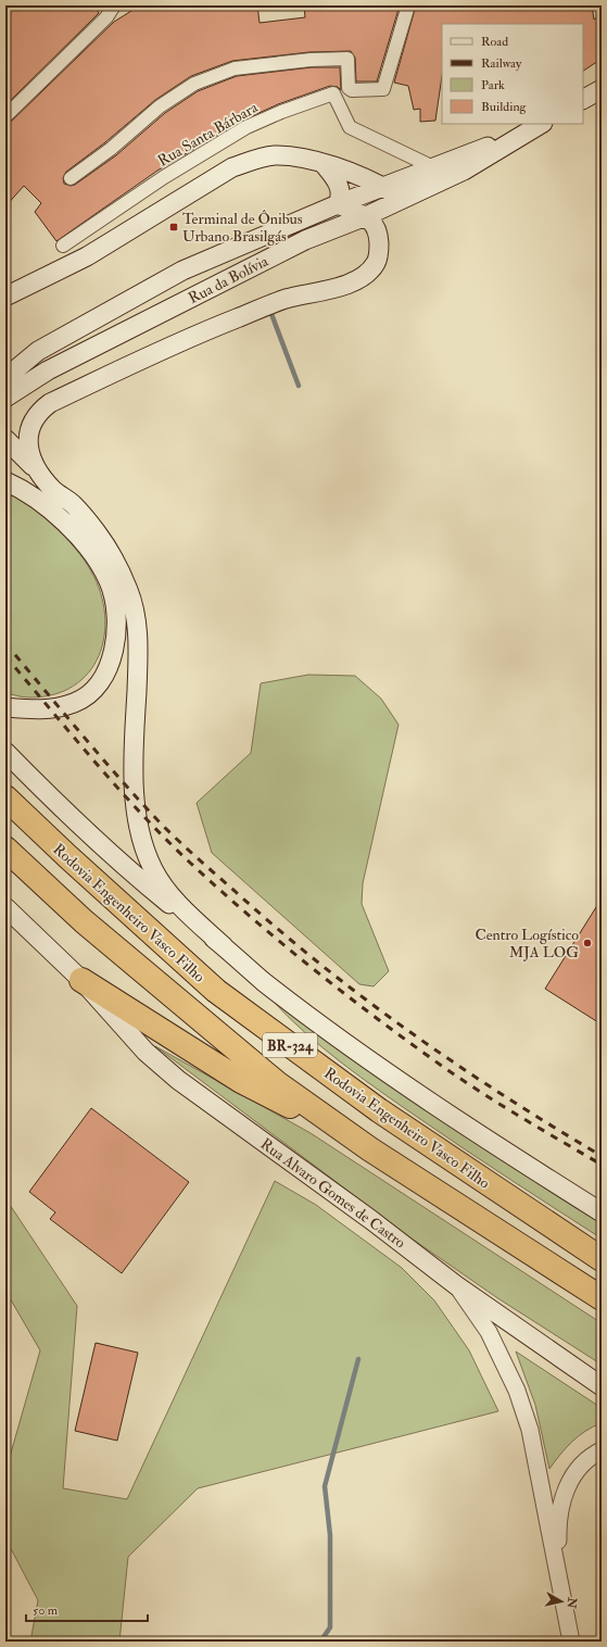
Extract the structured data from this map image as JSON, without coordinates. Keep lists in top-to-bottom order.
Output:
{
  "streets": {
    "highway": ["Rodovia Engenheiro Vasco Filho", "BR-324"],
    "main road": ["Rua da Bolívia", "Rua Alvaro Gomes de Castro"],
    "street": ["Rua Santa Bárbara"]
  },
  "crossings": [
    ["Rua Santa Bárbara", "Rua da Bolívia"]
  ],
  "places": {
    "transit": ["Terminal de Ônibus Urbano Brasilgás"],
    "other": ["Centro Logístico MJA LOG"]
  },
  "legend": [
    "Road",
    "Railway",
    "Park",
    "Building"
  ],
  "scale_bar": "50 m",
  "north": "right"
}
